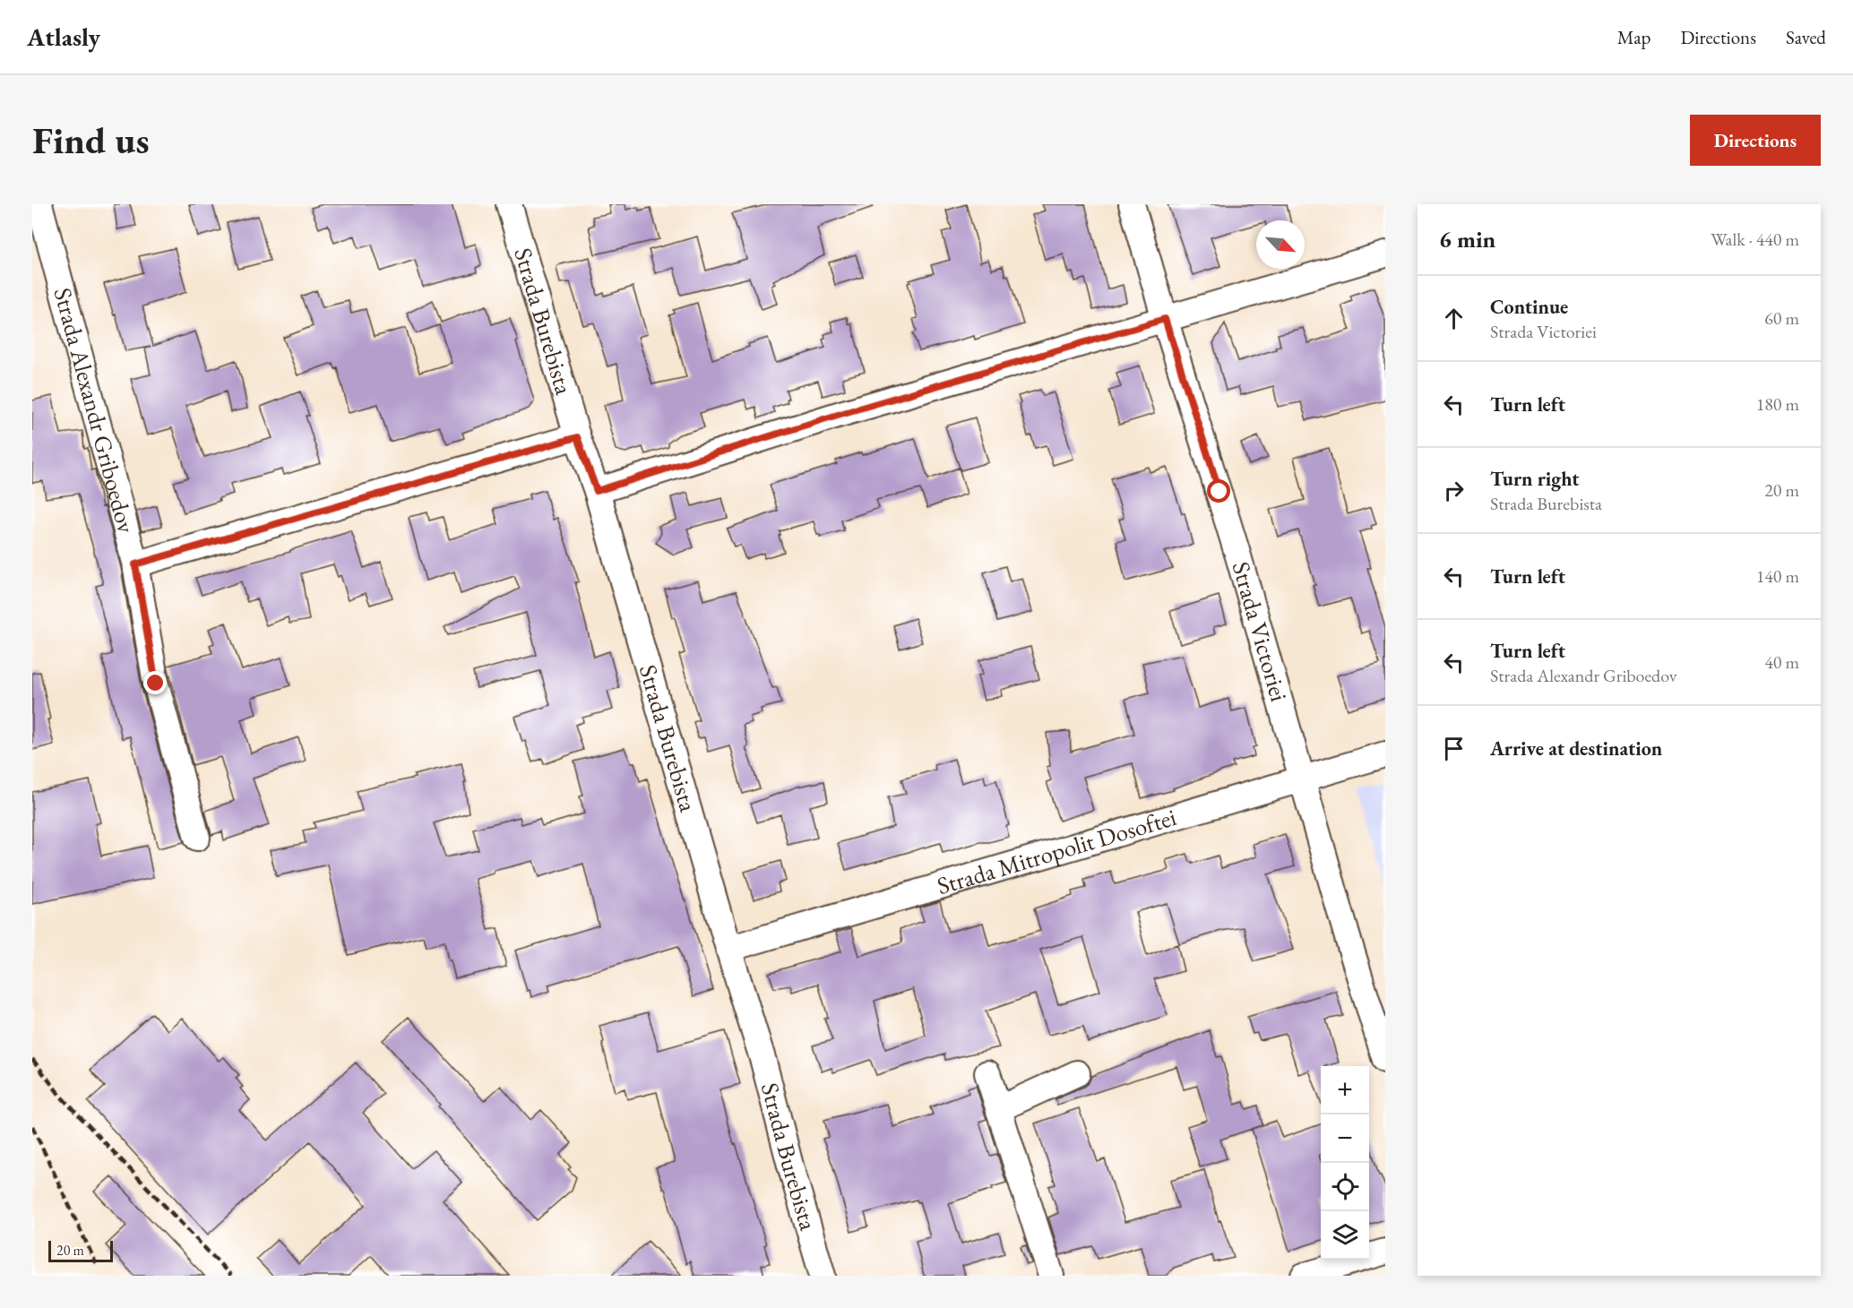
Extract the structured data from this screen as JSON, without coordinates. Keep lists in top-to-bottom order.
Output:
{
  "streets": {
    "street": [
      "Strada Burebista",
      "Strada Alexandr Griboedov",
      "Strada Victoriei",
      "Strada Mitropolit Dosoftei"
    ]
  },
  "crossings": [
    ["Strada Burebista", "Strada Mitropolit Dosoftei"],
    ["Strada Victoriei", "Strada Mitropolit Dosoftei"]
  ],
  "scale_bar": "20 m",
  "north": "bottom right",
  "page": {
    "header": "Atlasly",
    "nav": ["Map", "Directions", "Saved"],
    "buttons": "Directions",
    "title": "Find us",
    "heading": ["6 min", "Walk · 440 m"],
    "list": [
      ["Continue", "Strada Victoriei", "60 m"],
      ["Turn left", "180 m"],
      ["Turn right", "Strada Burebista", "20 m"],
      ["Turn left", "140 m"],
      ["Turn left", "Strada Alexandr Griboedov", "40 m"],
      "Arrive at destination"
    ],
    "map_buttons": ["+", "−"],
    "scale": "20 m"
  }
}
